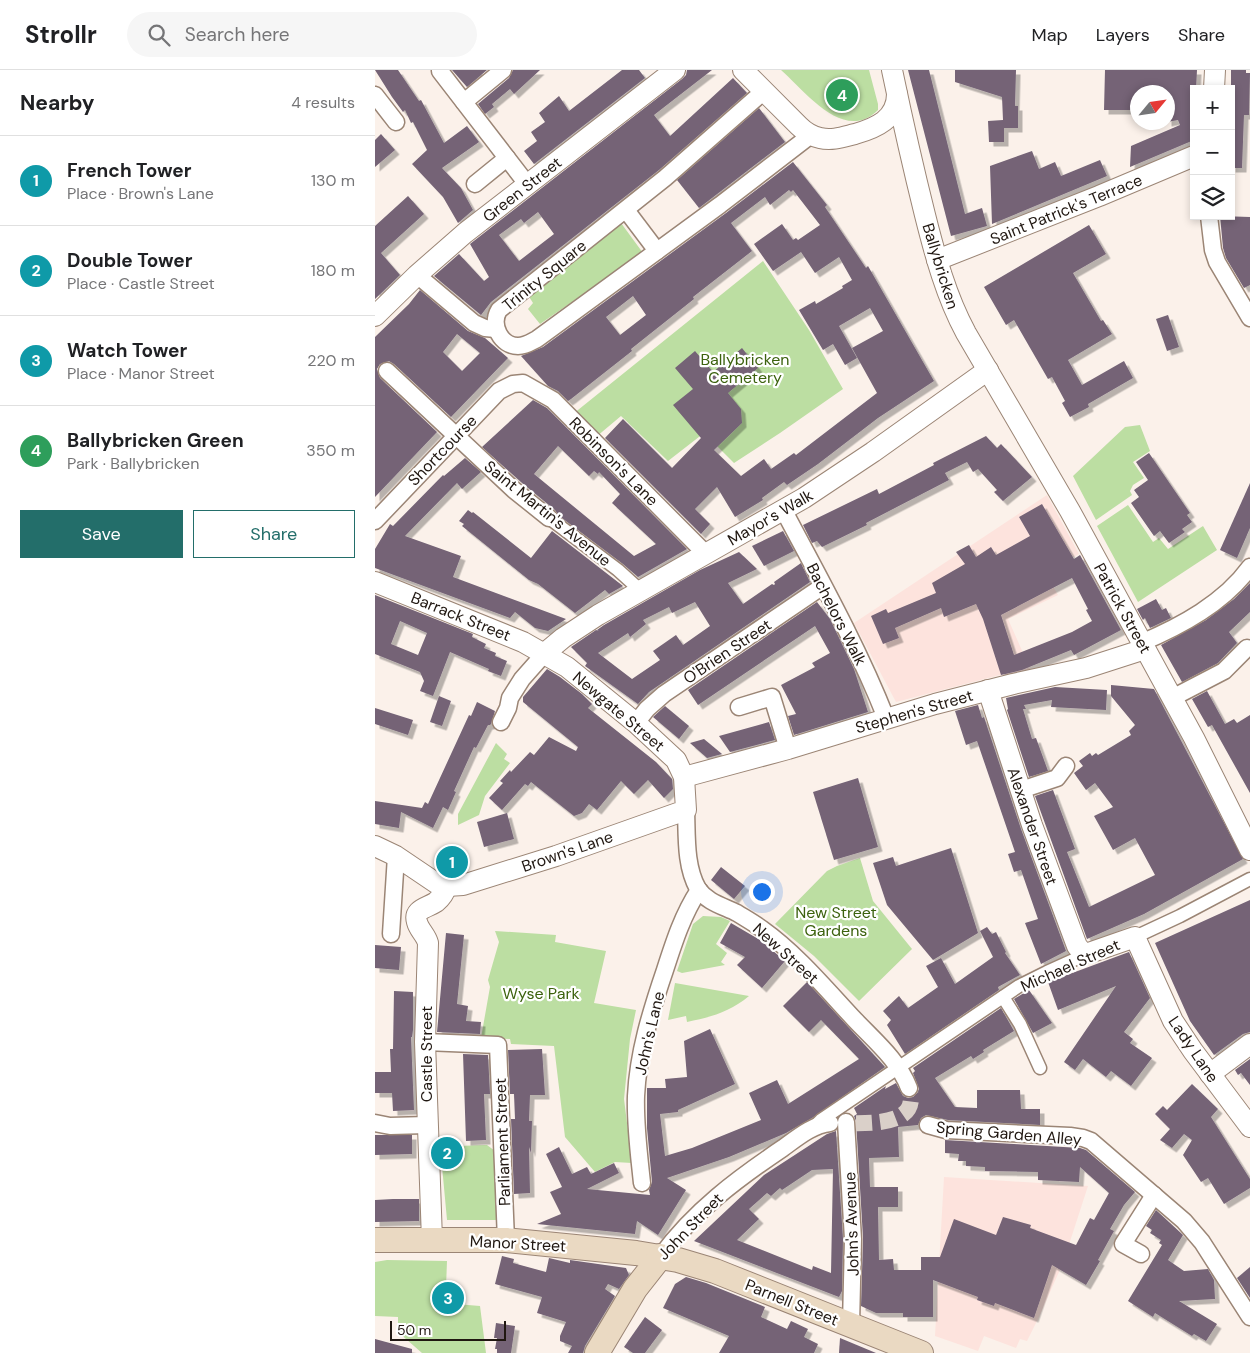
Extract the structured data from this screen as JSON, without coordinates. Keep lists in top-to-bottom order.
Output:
{
  "streets": {
    "main road": ["John Street", "Manor Street", "Parnell Street"],
    "street": [
      "Green Street",
      "Saint Patrick's Terrace",
      "Ballybricken",
      "Trinity Square",
      "Shortcourse",
      "Robinson's Lane",
      "Saint Martin's Avenue",
      "Mayor's Walk",
      "Patrick Street",
      "Bachelors Walk",
      "Barrack Street",
      "O'Brien Street",
      "Newgate Street",
      "Stephen's Street",
      "Alexander Street",
      "Brown's Lane",
      "New Street",
      "Michael Street",
      "John's Lane",
      "Lady Lane",
      "Castle Street",
      "Spring Garden Alley",
      "Parliament Street",
      "John's Avenue"
    ]
  },
  "crossings": [
    ["Saint Patrick's Terrace", "Ballybricken"],
    ["Ballybricken", "Trinity Square"],
    ["Ballybricken", "Mayor's Walk"],
    ["Ballybricken", "Patrick Street"],
    ["Shortcourse", "Robinson's Lane"],
    ["Shortcourse", "Saint Martin's Avenue"],
    ["Robinson's Lane", "Mayor's Walk"],
    ["Saint Martin's Avenue", "Mayor's Walk"],
    ["Mayor's Walk", "Patrick Street"],
    ["Mayor's Walk", "Bachelors Walk"],
    ["Mayor's Walk", "Barrack Street"],
    ["Mayor's Walk", "Newgate Street"],
    ["Patrick Street", "Stephen's Street"],
    ["Bachelors Walk", "O'Brien Street"],
    ["Bachelors Walk", "Stephen's Street"],
    ["Barrack Street", "Newgate Street"],
    ["O'Brien Street", "Newgate Street"],
    ["Newgate Street", "Stephen's Street"],
    ["Stephen's Street", "Alexander Street"],
    ["Alexander Street", "Michael Street"],
    ["Brown's Lane", "Castle Street"],
    ["New Street", "Michael Street"],
    ["New Street", "John's Lane"],
    ["New Street", "John Street"],
    ["Michael Street", "Lady Lane"],
    ["Michael Street", "John Street"],
    ["Castle Street", "Parliament Street"],
    ["Castle Street", "Manor Street"],
    ["Parliament Street", "Manor Street"],
    ["John's Avenue", "Parnell Street"],
    ["John Street", "Manor Street"],
    ["John Street", "Parnell Street"],
    ["Manor Street", "Parnell Street"]
  ],
  "parks": ["Ballybricken Cemetery", "New Street Gardens", "Wyse Park"],
  "scale_bar": "50 m",
  "north": "top right",
  "page": {
    "header": "Strollr",
    "search": "Search here",
    "nav": ["Map", "Layers", "Share"],
    "heading": ["Nearby", "4 results"],
    "pins": [
      "4",
      "1",
      "2",
      "3"
    ],
    "map_buttons": ["+", "−"],
    "list": [
      {
        "mark": "1",
        "name": "French Tower",
        "note": "Place · Brown's Lane",
        "value": "130 m"
      },
      {
        "mark": "2",
        "name": "Double Tower",
        "note": "Place · Castle Street",
        "value": "180 m"
      },
      {
        "mark": "3",
        "name": "Watch Tower",
        "note": "Place · Manor Street",
        "value": "220 m"
      },
      {
        "mark": "4",
        "name": "Ballybricken Green",
        "note": "Park · Ballybricken",
        "value": "350 m"
      }
    ],
    "buttons": ["Save", "Share"],
    "scale": "50 m"
  }
}
